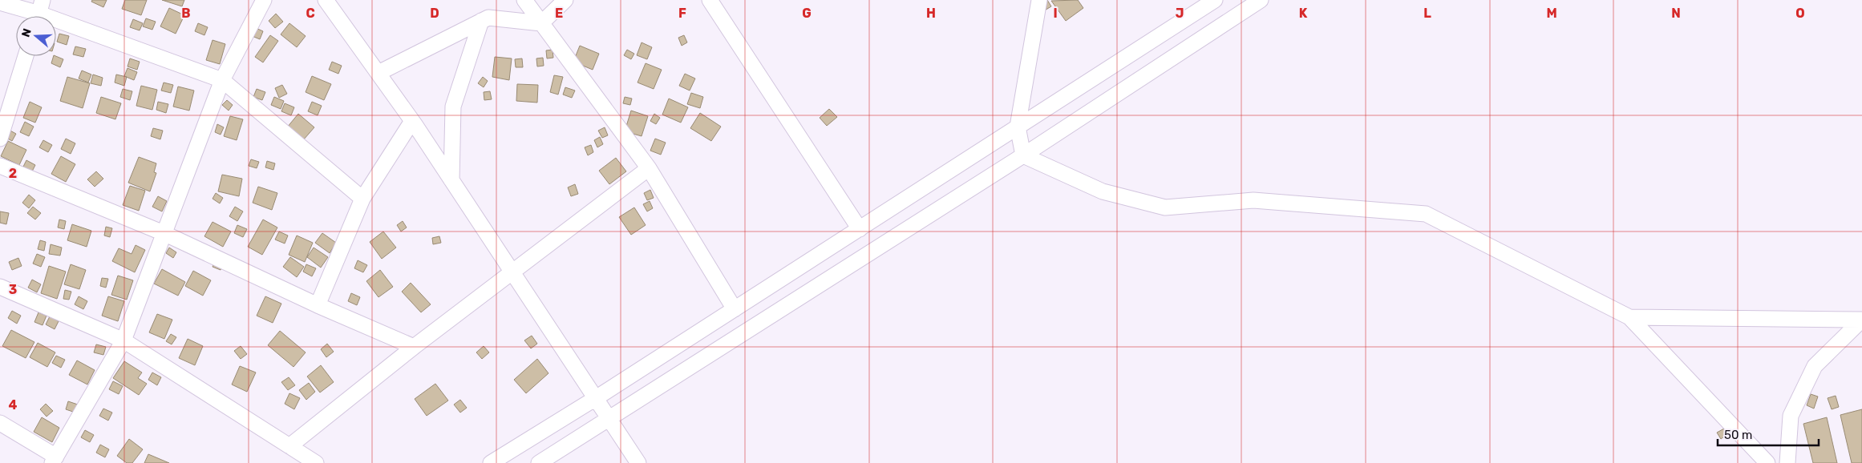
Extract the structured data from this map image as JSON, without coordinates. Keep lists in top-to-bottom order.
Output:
{
  "scale_bar": "50 m",
  "north": "left",
  "grid": {
    "columns": [
      "B",
      "C",
      "D",
      "E",
      "F",
      "G",
      "H",
      "I",
      "J",
      "K",
      "L",
      "M",
      "N",
      "O"
    ],
    "rows": ["2", "3", "4"]
  }
}
